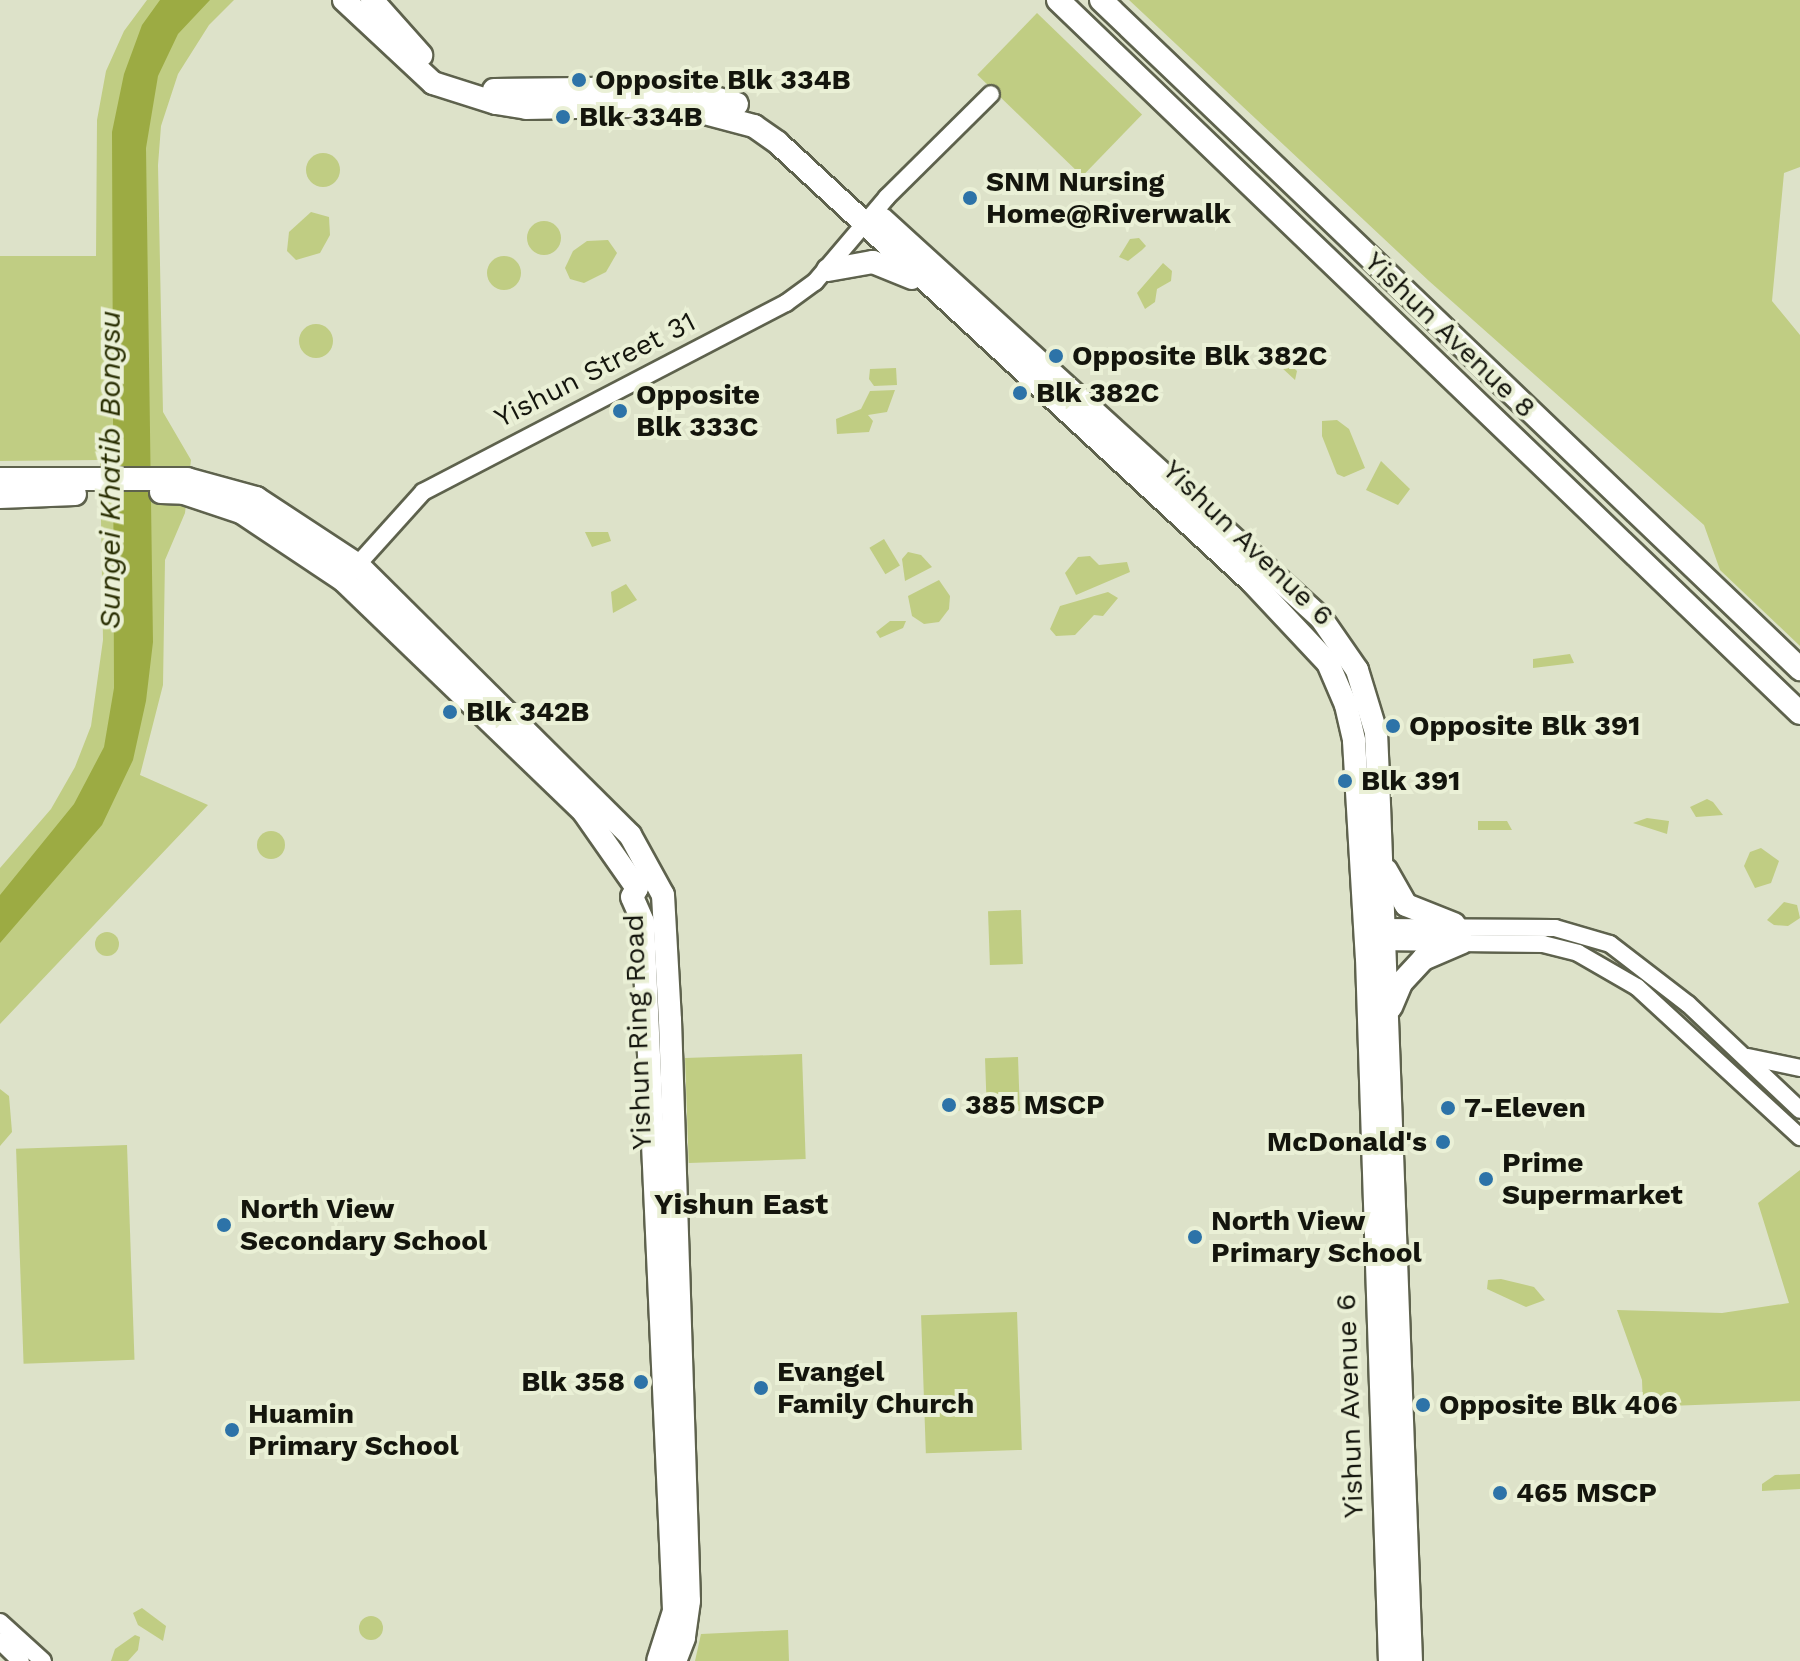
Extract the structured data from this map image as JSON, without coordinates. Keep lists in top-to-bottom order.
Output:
{
  "streets": {
    "main road": ["Yishun Avenue 8", "Yishun Avenue 6", "Yishun Ring Road"],
    "street": ["Yishun Street 31"]
  },
  "crossings": [
    ["Yishun Street 31", "Yishun Avenue 6"],
    ["Yishun Street 31", "Yishun Ring Road"]
  ],
  "districts": ["Yishun East"],
  "water": ["Sungei Khatib Bongsu"],
  "places": [
    "Opposite Blk 334B",
    "Blk 334B",
    "SNM Nursing Home@Riverwalk",
    "Opposite Blk 382C",
    "Blk 382C",
    "Opposite Blk 333C",
    "Blk 342B",
    "Opposite Blk 391",
    "Blk 391",
    "385 MSCP",
    "7-Eleven",
    "McDonald's",
    "Prime Supermarket",
    "North View Secondary School",
    "North View Primary School",
    "Blk 358",
    "Evangel Family Church",
    "Opposite Blk 406",
    "Huamin Primary School",
    "465 MSCP"
  ]
}
